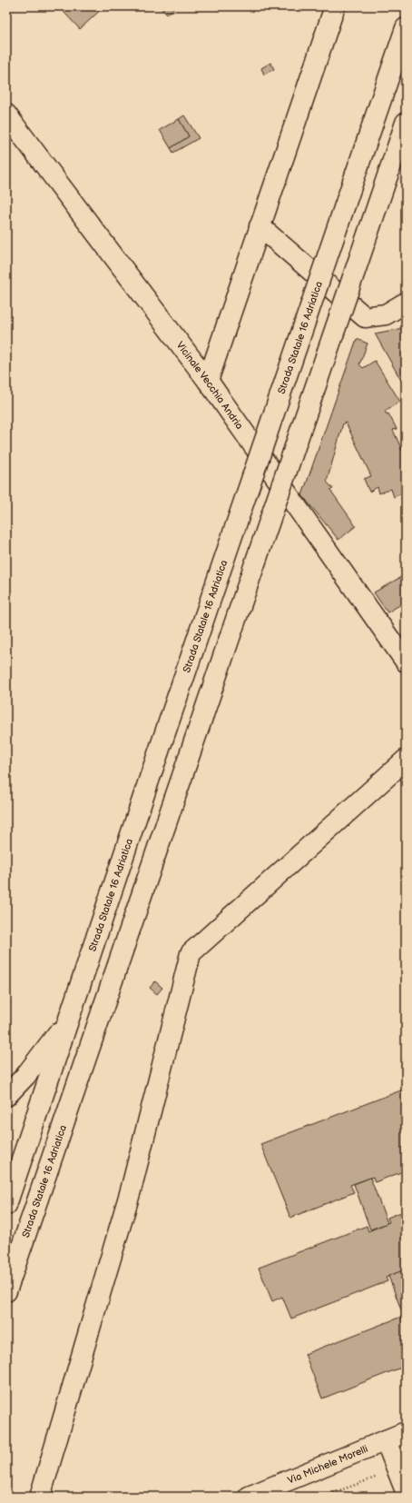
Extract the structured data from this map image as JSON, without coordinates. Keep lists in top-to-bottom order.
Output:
{
  "streets": {
    "main road": ["Strada Statale 16 Adriatica", "Vicinale Vecchia Andria", "Via Michele Morelli"]
  }
}
